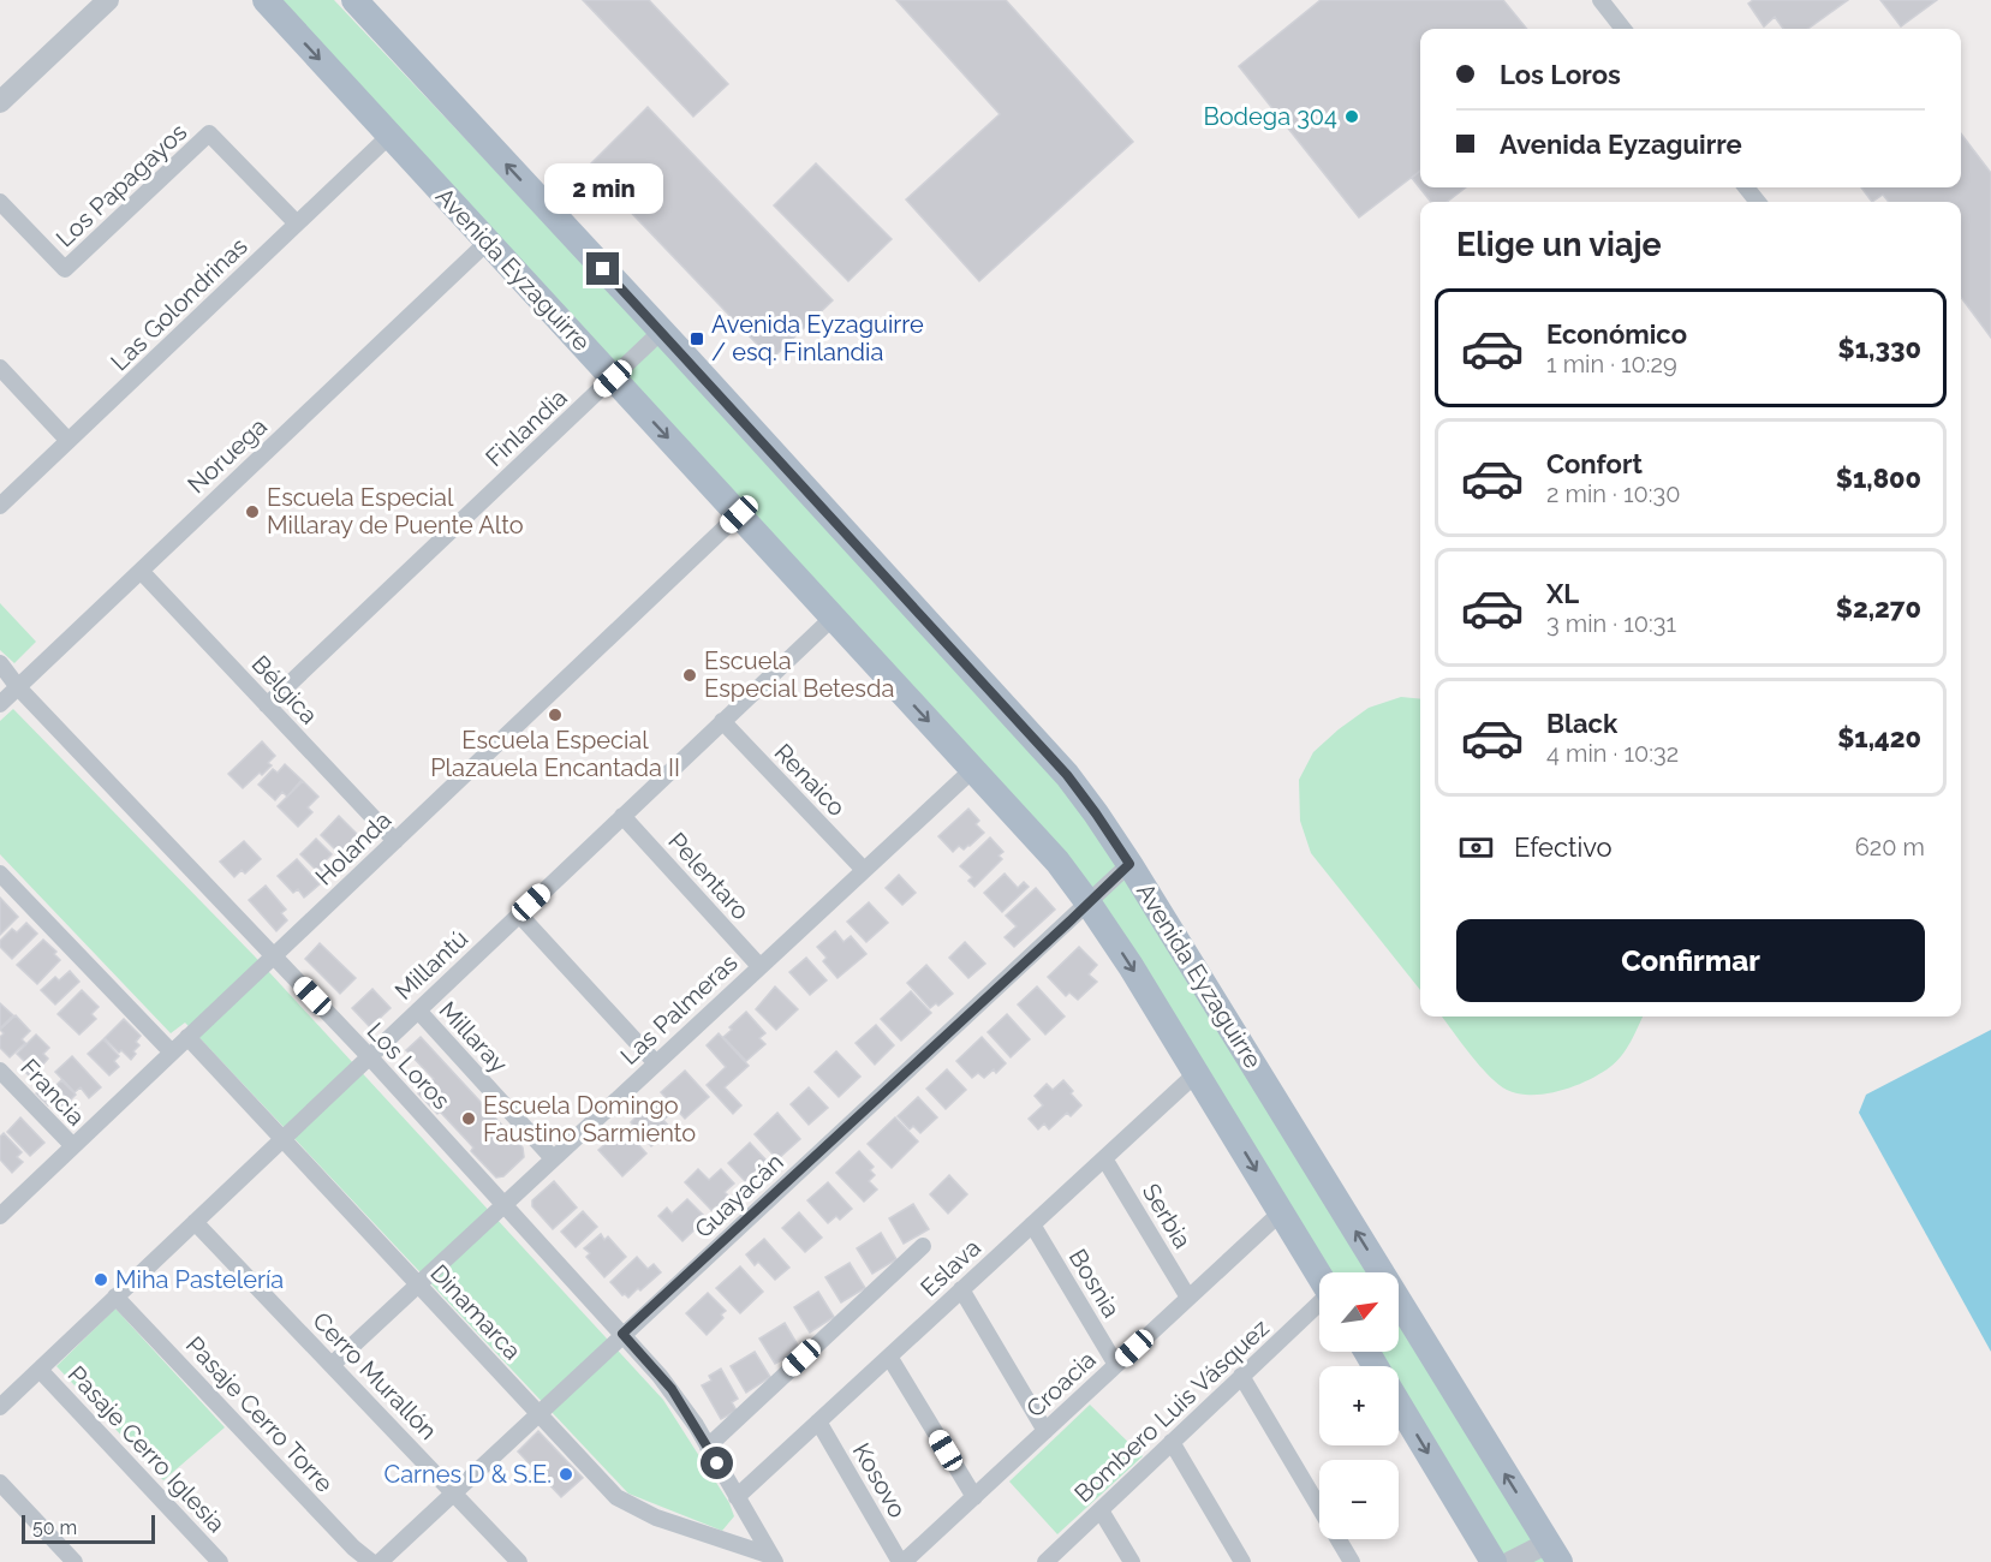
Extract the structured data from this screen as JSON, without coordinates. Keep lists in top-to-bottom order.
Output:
{
  "streets": {
    "main road": ["Avenida Eyzaguirre"],
    "street": [
      "Los Papagayos",
      "Las Golondrinas",
      "Finlandia",
      "Noruega",
      "Bélgica",
      "Renaico",
      "Holanda",
      "Pelentaro",
      "Millantú",
      "Las Palmeras",
      "Millaray",
      "Los Loros",
      "Francia",
      "Guayacán",
      "Serbia",
      "Eslava",
      "Bosnia",
      "Dinamarca",
      "Cerro Murallón",
      "Croacia",
      "Bombero Luis Vásquez",
      "Pasaje Cerro Torre",
      "Pasaje Cerro Iglesia",
      "Kosovo"
    ]
  },
  "crossings": [
    ["Los Papagayos", "Las Golondrinas"],
    ["Avenida Eyzaguirre", "Las Golondrinas"],
    ["Avenida Eyzaguirre", "Finlandia"],
    ["Avenida Eyzaguirre", "Noruega"],
    ["Avenida Eyzaguirre", "Holanda"],
    ["Avenida Eyzaguirre", "Millantú"],
    ["Avenida Eyzaguirre", "Las Palmeras"],
    ["Avenida Eyzaguirre", "Guayacán"],
    ["Avenida Eyzaguirre", "Eslava"],
    ["Avenida Eyzaguirre", "Croacia"],
    ["Finlandia", "Bélgica"],
    ["Noruega", "Bélgica"],
    ["Noruega", "Los Loros"],
    ["Bélgica", "Holanda"],
    ["Renaico", "Millantú"],
    ["Renaico", "Las Palmeras"],
    ["Holanda", "Los Loros"],
    ["Holanda", "Francia"],
    ["Holanda", "Dinamarca"],
    ["Pelentaro", "Millantú"],
    ["Pelentaro", "Las Palmeras"],
    ["Millantú", "Millaray"],
    ["Millantú", "Los Loros"],
    ["Millantú", "Dinamarca"],
    ["Millantú", "Cerro Murallón"],
    ["Millantú", "Pasaje Cerro Torre"],
    ["Millantú", "Pasaje Cerro Iglesia"],
    ["Las Palmeras", "Millaray"],
    ["Las Palmeras", "Los Loros"],
    ["Las Palmeras", "Dinamarca"],
    ["Las Palmeras", "Cerro Murallón"],
    ["Los Loros", "Guayacán"],
    ["Los Loros", "Eslava"],
    ["Los Loros", "Dinamarca"],
    ["Guayacán", "Dinamarca"],
    ["Guayacán", "Cerro Murallón"],
    ["Serbia", "Eslava"],
    ["Serbia", "Croacia"],
    ["Eslava", "Bosnia"],
    ["Eslava", "Kosovo"],
    ["Bosnia", "Croacia"],
    ["Croacia", "Kosovo"]
  ],
  "places": {
    "other": [
      "Bodega 304",
      "Escuela Especial Millaray de Puente Alto",
      "Escuela Especial Betesda",
      "Escuela Especial Plazauela Encantada II",
      "Escuela Domingo Faustino Sarmiento",
      "Miha Pastelería",
      "Carnes D & S.E."
    ],
    "transit": ["Avenida Eyzaguirre / esq. Finlandia"]
  },
  "scale_bar": "50 m",
  "north": "top right",
  "page": {
    "banner": ["Los Loros", "Avenida Eyzaguirre"],
    "bubble": "2 min",
    "heading": "Elige un viaje",
    "list": [
      {
        "name": "Económico",
        "note": "1 min · 10:29",
        "value": "$1,330"
      },
      {
        "name": "Confort",
        "note": "2 min · 10:30",
        "value": "$1,800"
      },
      {
        "name": "XL",
        "note": "3 min · 10:31",
        "value": "$2,270"
      },
      {
        "name": "Black",
        "note": "4 min · 10:32",
        "value": "$1,420"
      }
    ],
    "pay": ["Efectivo", "620 m"],
    "buttons": "Confirmar",
    "map_buttons": ["+", "−"],
    "scale": "50 m"
  }
}
